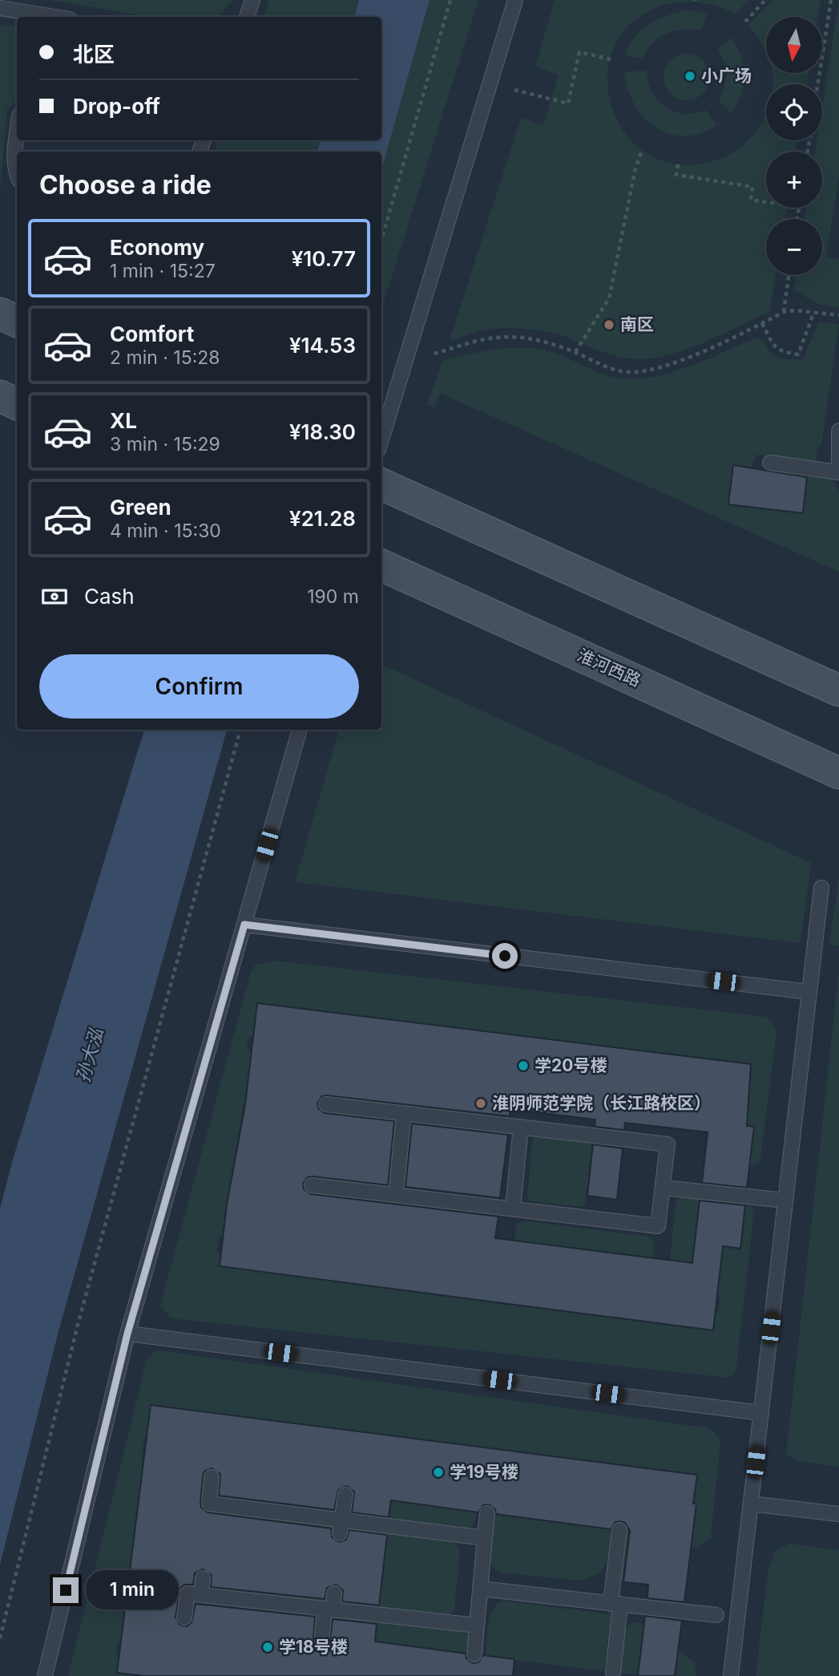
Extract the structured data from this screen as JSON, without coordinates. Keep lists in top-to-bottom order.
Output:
{
  "streets": {
    "main road": ["淮河西路"]
  },
  "water": ["孙大泓"],
  "places": [
    "小广场",
    "南区",
    "学20号楼",
    "淮阴师范学院（长江路校区）",
    "学19号楼",
    "学18号楼"
  ],
  "north": "bottom",
  "page": {
    "map_buttons": ["+", "−"],
    "banner": ["北区", "Drop-off"],
    "heading": "Choose a ride",
    "list": [
      {
        "name": "Economy",
        "note": "1 min · 15:27",
        "value": "¥10.77"
      },
      {
        "name": "Comfort",
        "note": "2 min · 15:28",
        "value": "¥14.53"
      },
      {
        "name": "XL",
        "note": "3 min · 15:29",
        "value": "¥18.30"
      },
      {
        "name": "Green",
        "note": "4 min · 15:30",
        "value": "¥21.28"
      }
    ],
    "pay": ["Cash", "190 m"],
    "buttons": "Confirm",
    "bubble": "1 min"
  }
}
